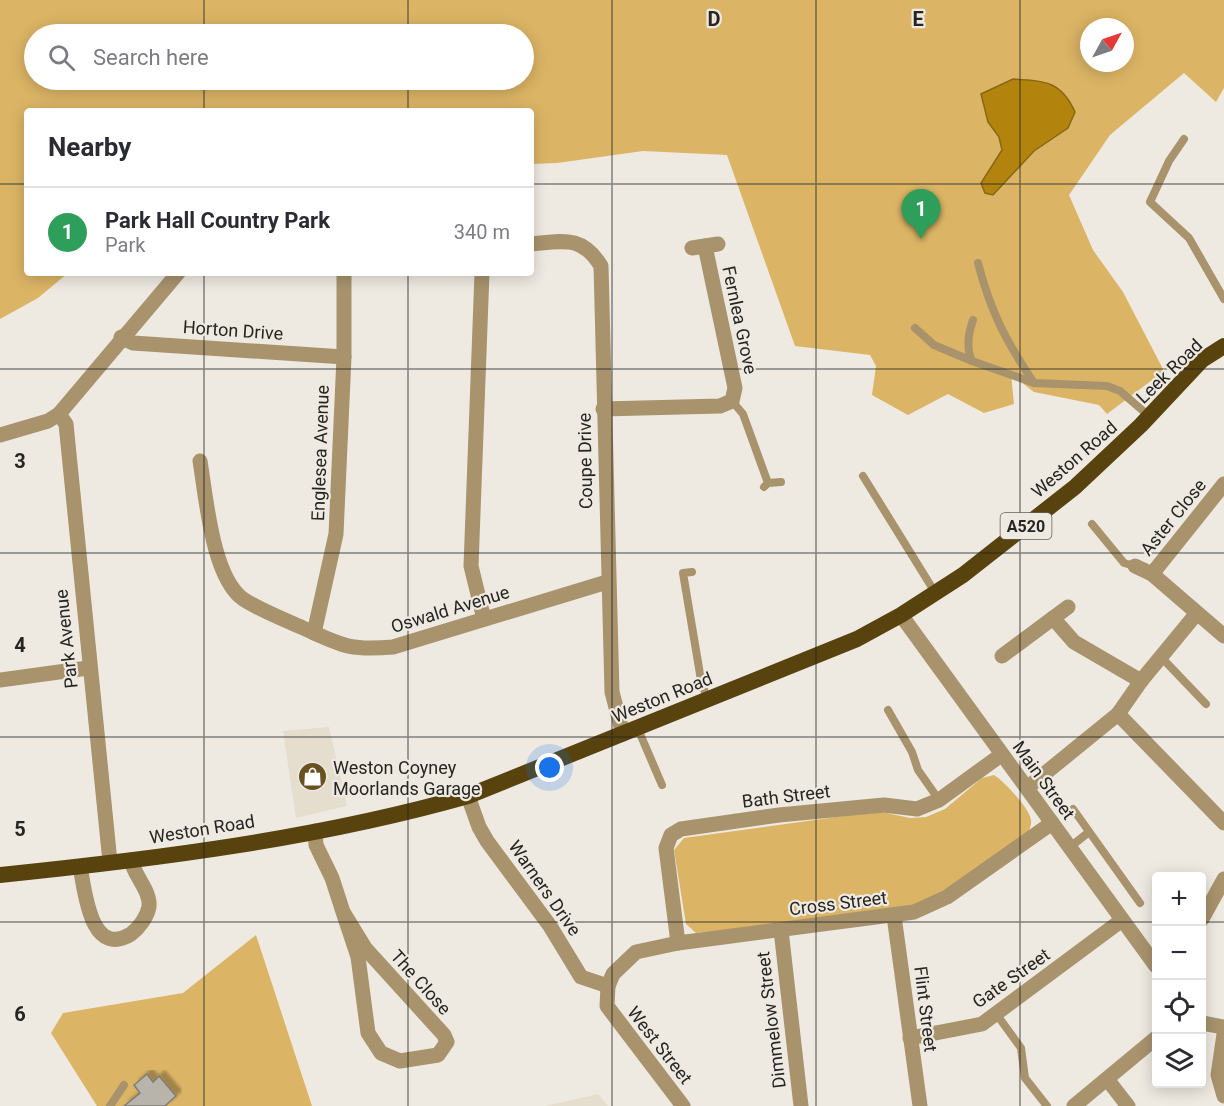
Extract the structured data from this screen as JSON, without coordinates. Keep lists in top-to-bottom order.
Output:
{
  "streets": {
    "highway": ["Leek Road", "Weston Road", "A520"],
    "street": [
      "Fernlea Grove",
      "Horton Drive",
      "Englesea Avenue",
      "Coupe Drive",
      "Aster Close",
      "Oswald Avenue",
      "Park Avenue",
      "Main Street",
      "Bath Street",
      "Warners Drive",
      "Cross Street",
      "Gate Street",
      "The Close",
      "Flint Street",
      "Dimmelow Street",
      "West Street"
    ]
  },
  "crossings": [
    ["Fernlea Grove", "Coupe Drive"],
    ["Horton Drive", "Englesea Avenue"],
    ["Leek Road", "Weston Road"],
    ["Englesea Avenue", "Oswald Avenue"],
    ["Weston Road", "Coupe Drive"],
    ["Weston Road", "Park Avenue"],
    ["Weston Road", "Main Street"],
    ["Weston Road", "Warners Drive"],
    ["Weston Road", "The Close"],
    ["Coupe Drive", "Oswald Avenue"],
    ["Main Street", "Bath Street"],
    ["Main Street", "Cross Street"],
    ["Main Street", "Gate Street"],
    ["Bath Street", "Cross Street"],
    ["Warners Drive", "Cross Street"],
    ["Warners Drive", "West Street"],
    ["Cross Street", "Flint Street"],
    ["Cross Street", "Dimmelow Street"],
    ["Cross Street", "West Street"],
    ["Gate Street", "Flint Street"]
  ],
  "places": {
    "shop": ["Weston Coyney Moorlands Garage"]
  },
  "north": "top right",
  "page": {
    "search": "Search here",
    "heading": "Nearby",
    "list": [
      {
        "mark": "1",
        "name": "Park Hall Country Park",
        "note": "Park",
        "value": "340 m"
      }
    ],
    "pins": "1",
    "map_buttons": ["+", "−"]
  },
  "grid": {
    "columns": ["D", "E"],
    "rows": [
      "3",
      "4",
      "5",
      "6"
    ]
  }
}
